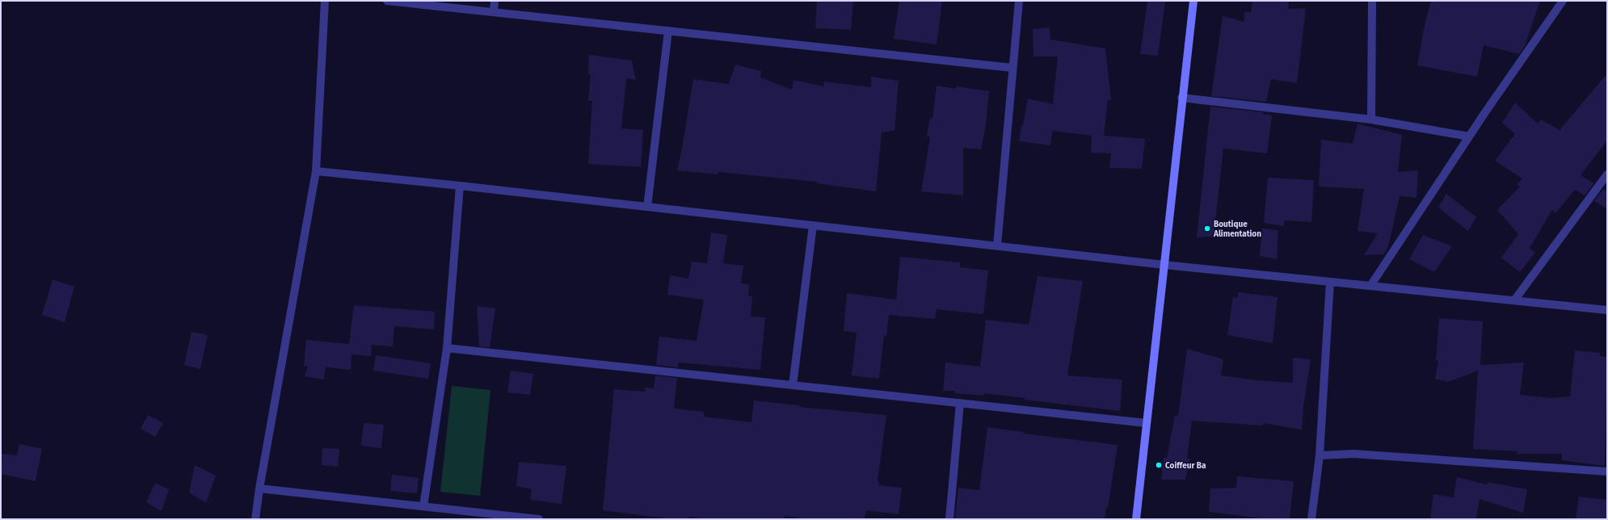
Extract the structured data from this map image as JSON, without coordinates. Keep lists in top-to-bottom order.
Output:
{
  "places": ["Boutique Alimentation", "Coiffeur Ba"]
}
